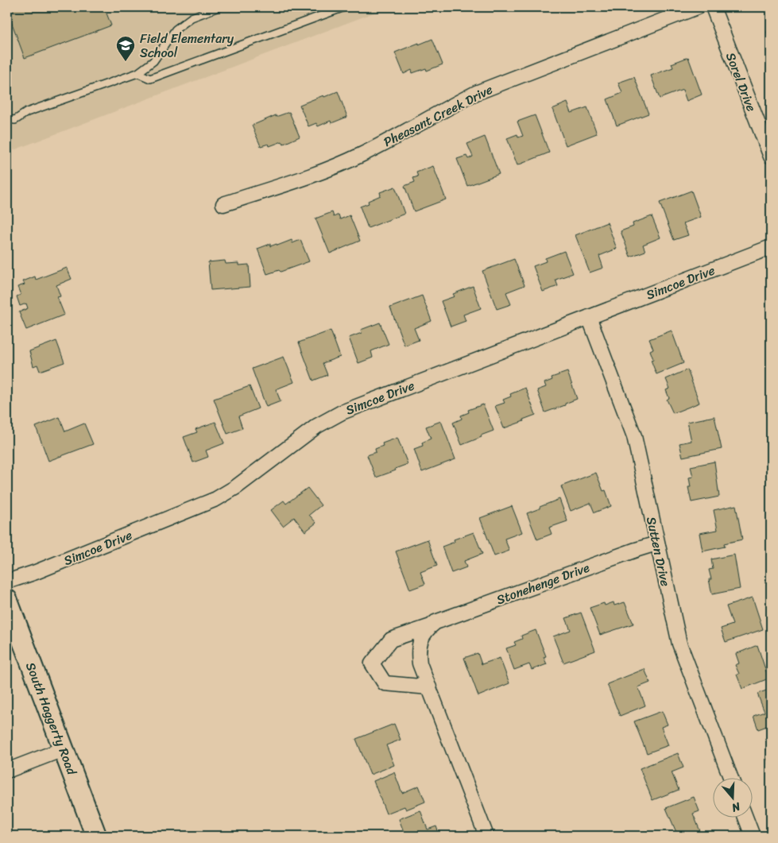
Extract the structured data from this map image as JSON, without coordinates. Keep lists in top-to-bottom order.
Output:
{
  "streets": {
    "main road": ["South Haggerty Road"],
    "street": [
      "Sorel Drive",
      "Pheasant Creek Drive",
      "Simcoe Drive",
      "Sutten Drive",
      "Stonehenge Drive"
    ]
  },
  "crossings": [
    ["Simcoe Drive", "Sutten Drive"],
    ["Sutten Drive", "Stonehenge Drive"]
  ],
  "places": {
    "school or university": ["Field Elementary School"]
  },
  "north": "bottom"
}
